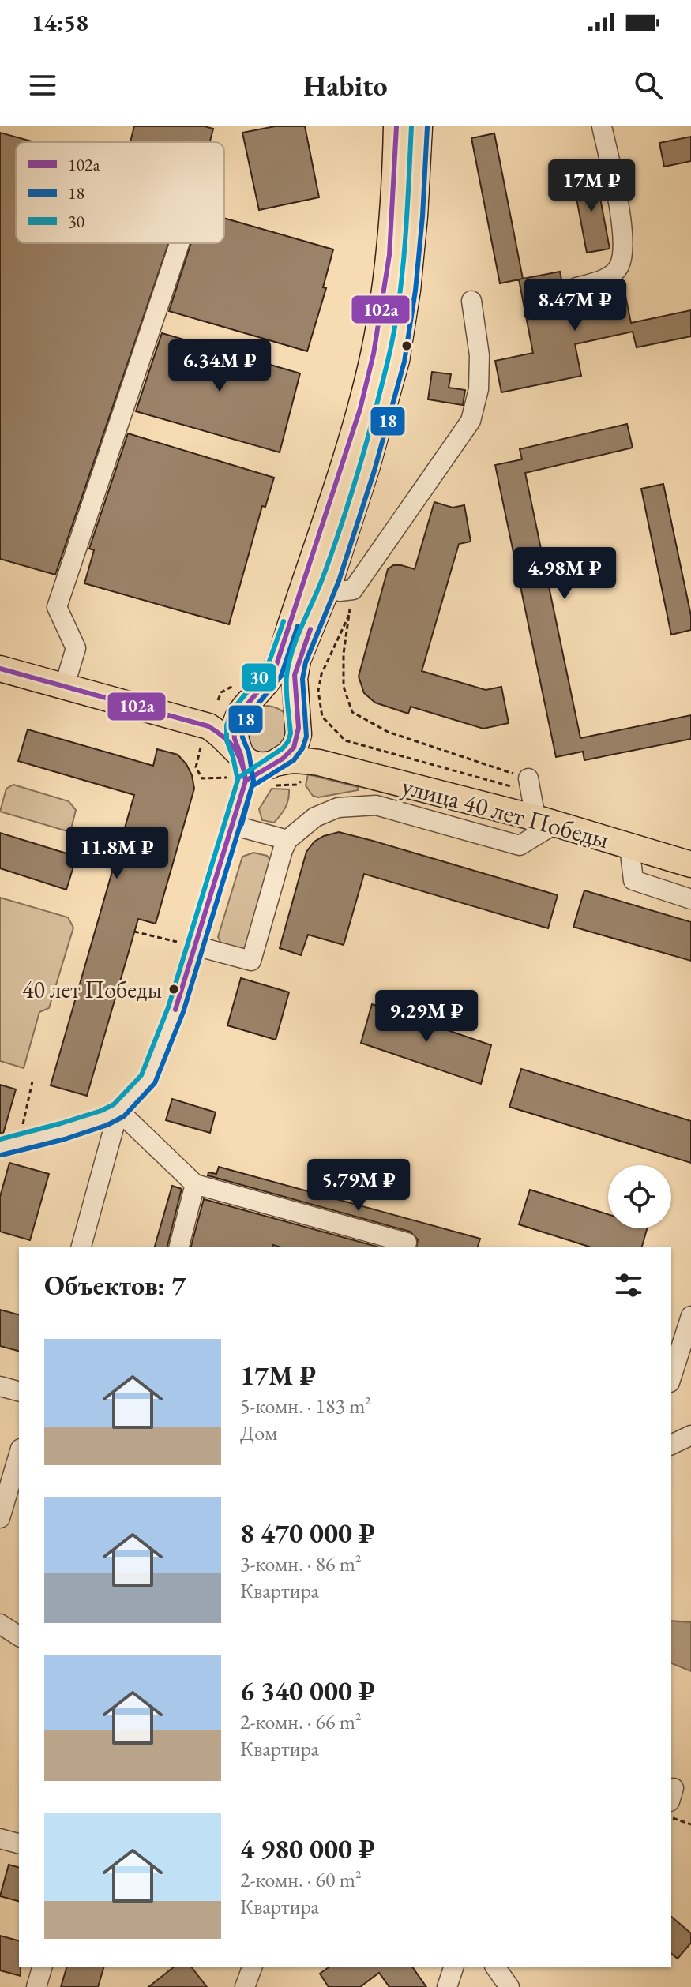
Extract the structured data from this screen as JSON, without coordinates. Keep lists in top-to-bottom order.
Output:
{
  "streets": {
    "main road": ["улица 40 лет Победы"]
  },
  "places": ["40 лет Победы"],
  "lines": ["transit line 102а", "transit line 30", "transit line 18"],
  "legend": ["102а", "18", "30"],
  "page": {
    "status": "14:58",
    "header": "Habito",
    "price": [
      "17M ₽",
      "8.47M ₽",
      "6.34M ₽",
      "4.98M ₽",
      "11.8M ₽",
      "9.29M ₽",
      "5.79M ₽"
    ],
    "heading": "Объектов: 7",
    "list": [
      {
        "name": "17M ₽",
        "note": "5-комн. · 183 m² · Дом"
      },
      {
        "name": "8 470 000 ₽",
        "note": "3-комн. · 86 m² · Квартира"
      },
      {
        "name": "6 340 000 ₽",
        "note": "2-комн. · 66 m² · Квартира"
      },
      {
        "name": "4 980 000 ₽",
        "note": "2-комн. · 60 m² · Квартира"
      }
    ]
  }
}
